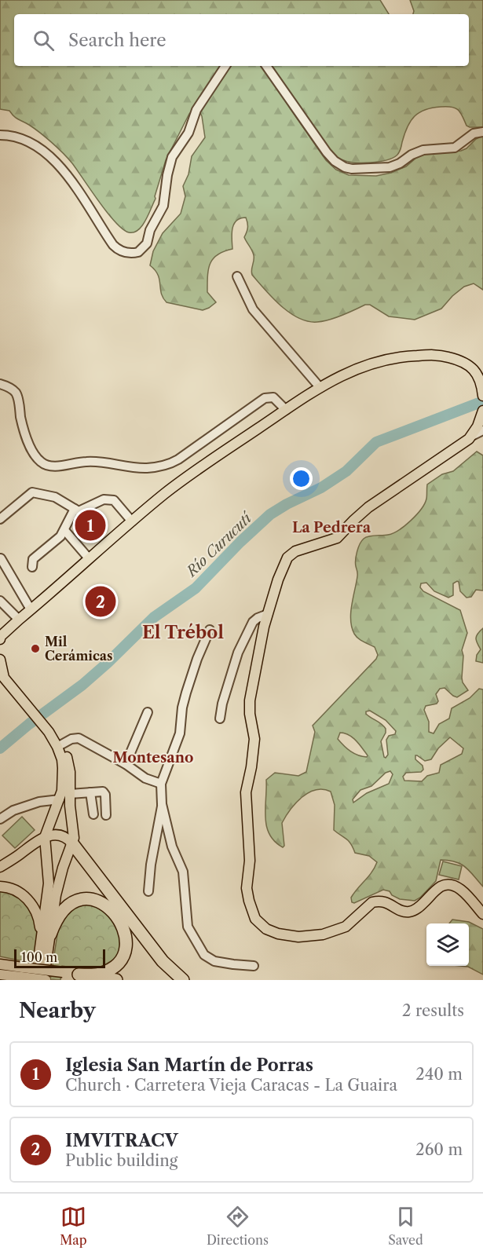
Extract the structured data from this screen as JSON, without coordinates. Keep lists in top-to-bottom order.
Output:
{
  "districts": ["La Pedrera", "El Trébol", "Montesano"],
  "water": ["Río Curucutí"],
  "places": ["Mil Cerámicas"],
  "scale_bar": "100 m",
  "page": {
    "search": "Search here",
    "pins": ["1", "2"],
    "scale": "100 m",
    "heading": ["Nearby", "2 results"],
    "list": [
      {
        "mark": "1",
        "name": "Iglesia San Martín de Porras",
        "note": "Church · Carretera Vieja Caracas - La Guaira",
        "value": "240 m"
      },
      {
        "mark": "2",
        "name": "IMVITRACV",
        "note": "Public building",
        "value": "260 m"
      }
    ],
    "nav": ["Map", "Directions", "Saved"]
  }
}
